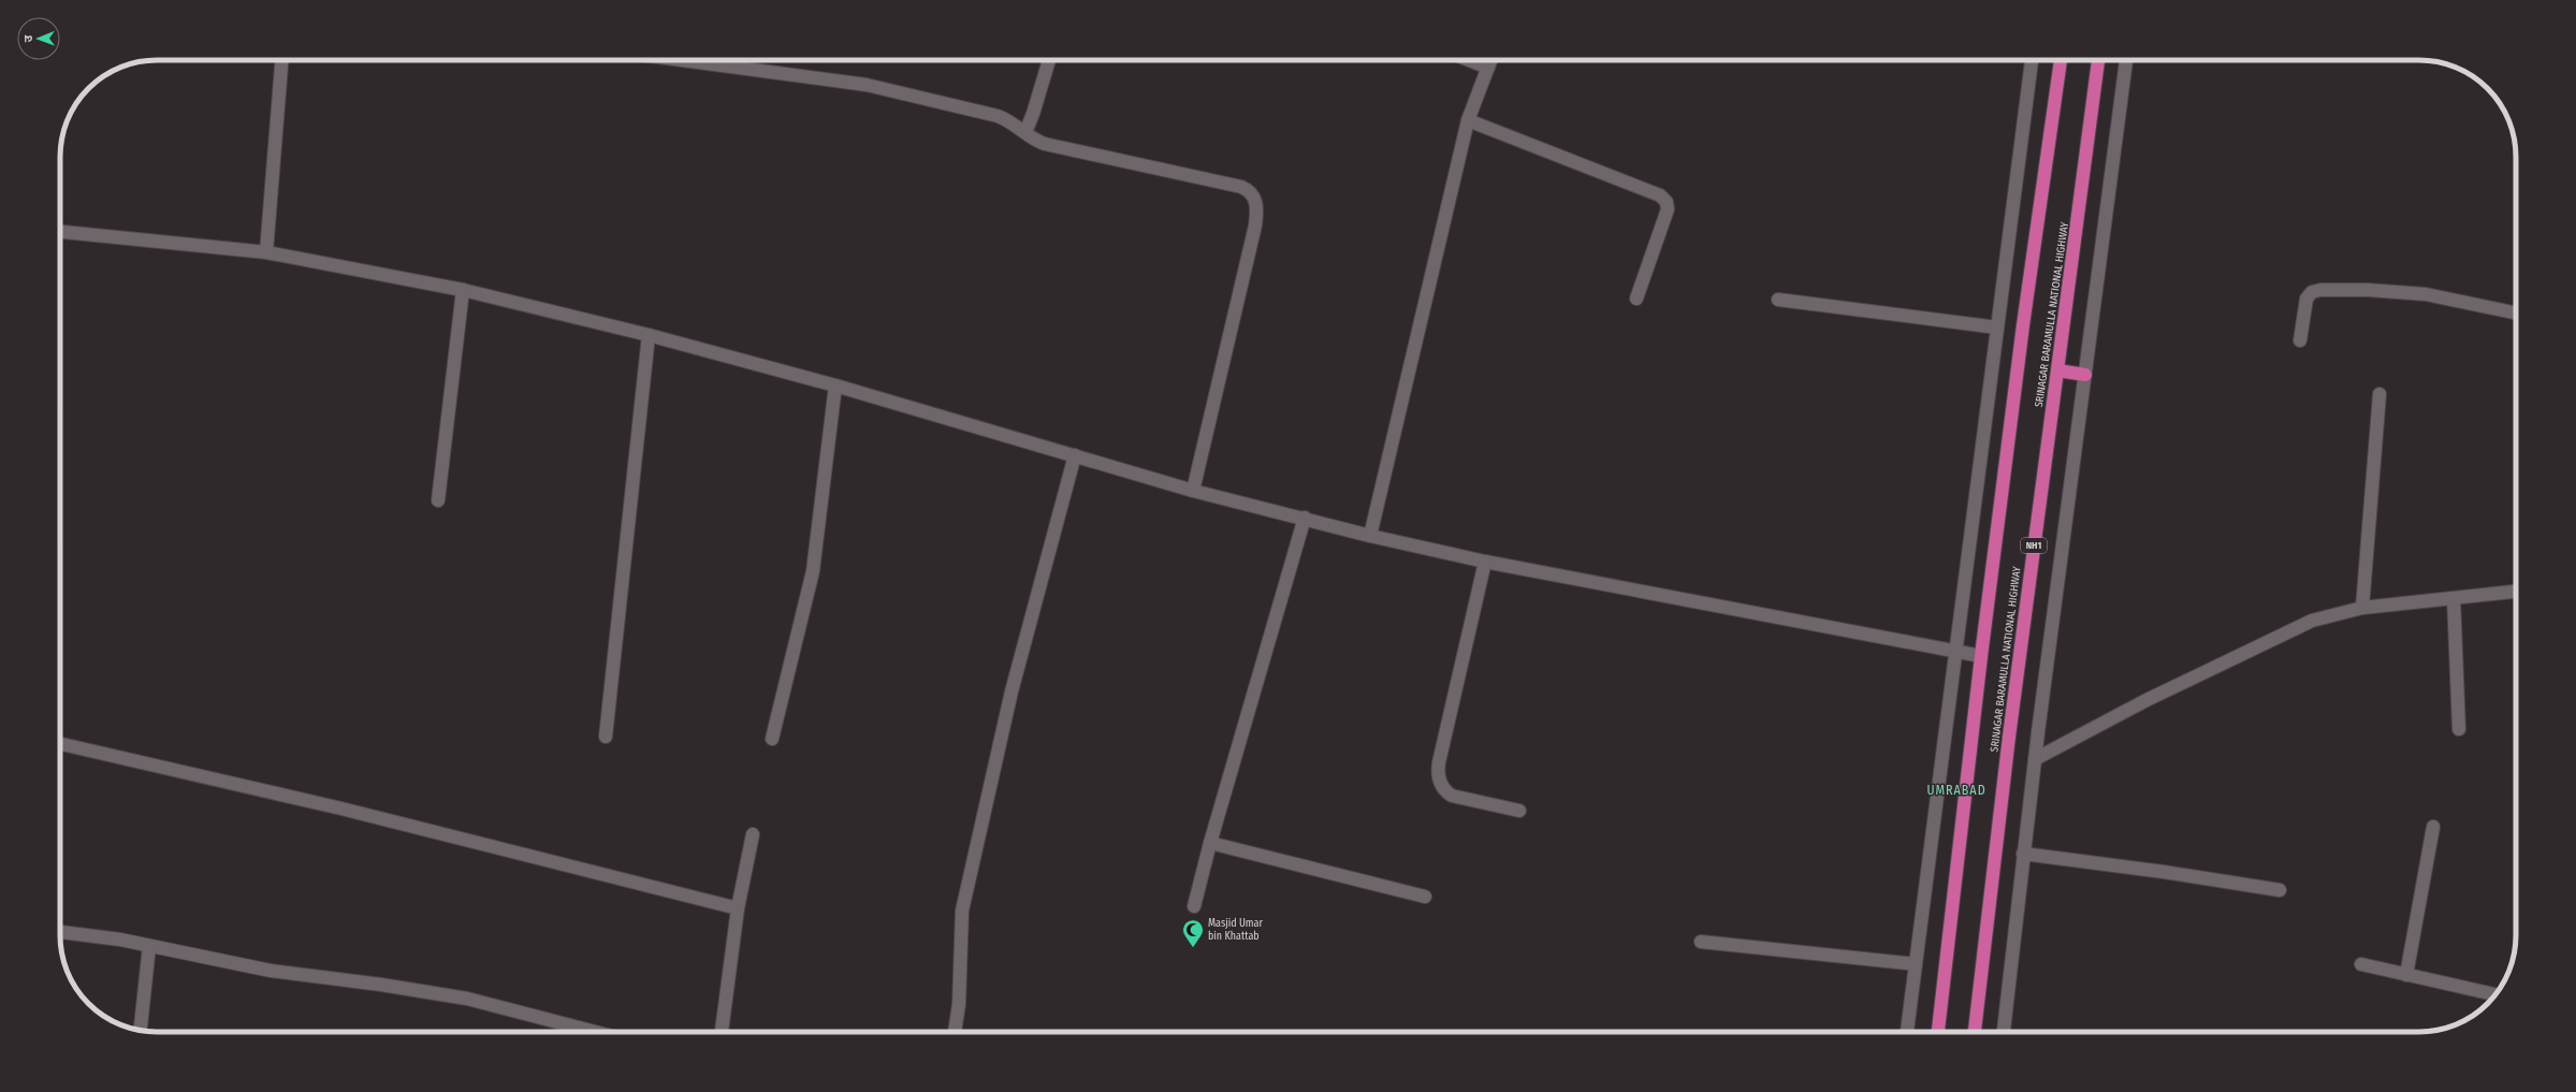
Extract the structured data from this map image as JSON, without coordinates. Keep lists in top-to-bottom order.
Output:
{
  "streets": {
    "highway": ["SRINAGAR BARAMULLA NATIONAL HIGHWAY", "NH1"]
  },
  "districts": ["UMRABAD"],
  "places": {
    "mosque": ["Masjid Umar bin Khattab"]
  },
  "north": "left"
}
